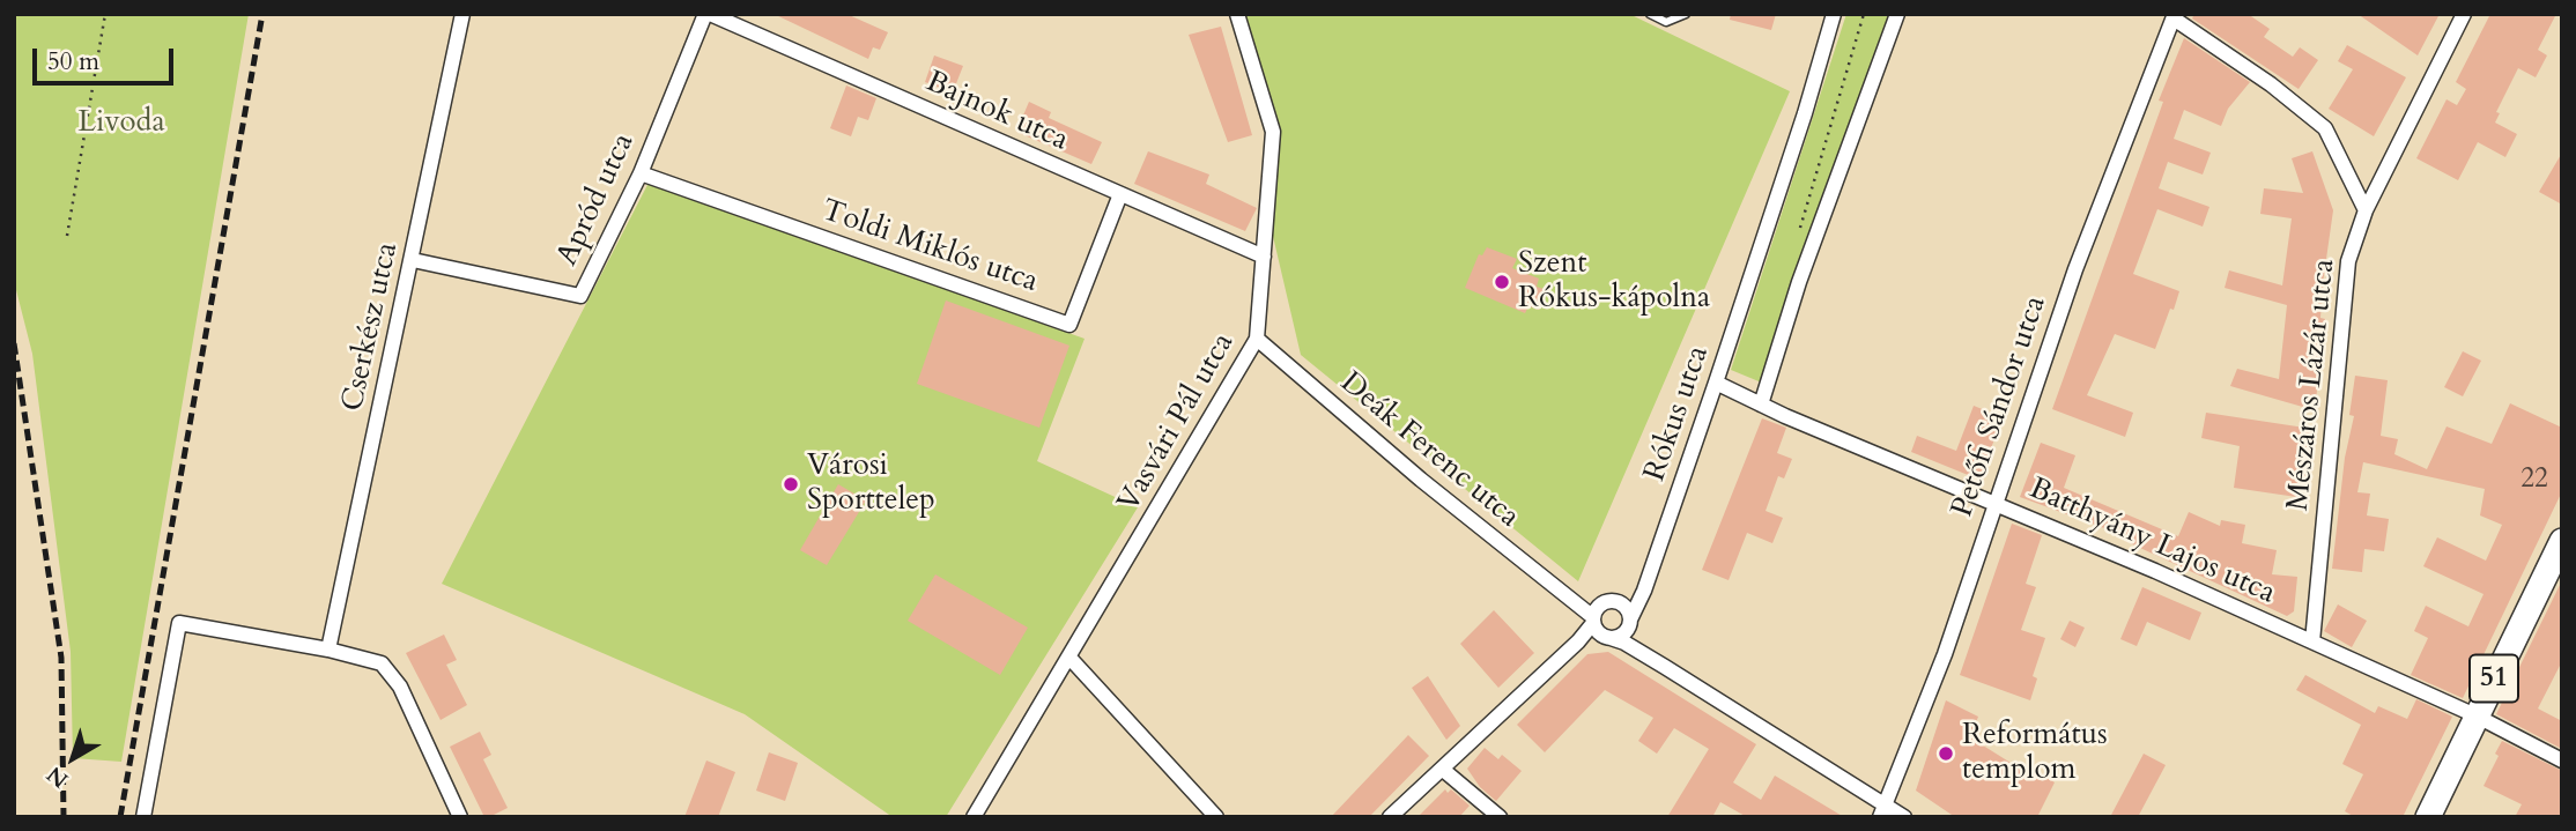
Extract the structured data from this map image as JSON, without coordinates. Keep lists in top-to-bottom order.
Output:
{
  "streets": {
    "main road": ["51"],
    "street": [
      "Bajnok utca",
      "Apród utca",
      "Toldi Miklós utca",
      "Cserkész utca",
      "Mészáros Lázár utca",
      "Petőfi Sándor utca",
      "Rókus utca",
      "Vasvári Pál utca",
      "Deák Ferenc utca",
      "Batthyány Lajos utca"
    ]
  },
  "crossings": [
    ["Bajnok utca", "Apród utca"],
    ["Bajnok utca", "Toldi Miklós utca"],
    ["Bajnok utca", "Vasvári Pál utca"],
    ["Apród utca", "Toldi Miklós utca"],
    ["Apród utca", "Cserkész utca"],
    ["Mészáros Lázár utca", "Batthyány Lajos utca"],
    ["Petőfi Sándor utca", "Batthyány Lajos utca"],
    ["Rókus utca", "Deák Ferenc utca"],
    ["Rókus utca", "Batthyány Lajos utca"],
    ["Vasvári Pál utca", "Deák Ferenc utca"],
    ["Batthyány Lajos utca", "51"]
  ],
  "parks": ["Livoda"],
  "places": ["Szent Rókus-kápolna", "Városi Sporttelep", "Református templom"],
  "house_numbers": ["22"],
  "scale_bar": "50 m",
  "north": "bottom left"
}
